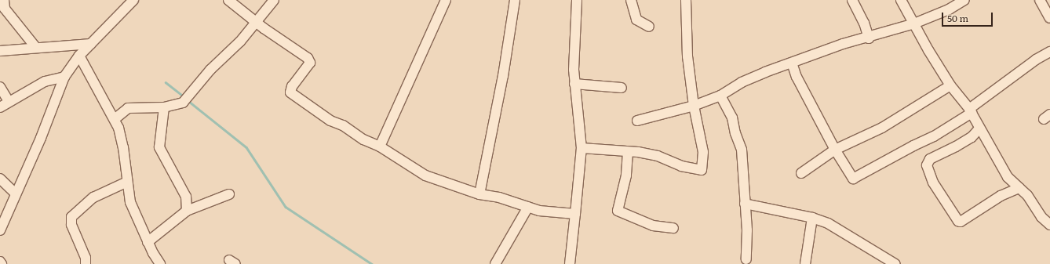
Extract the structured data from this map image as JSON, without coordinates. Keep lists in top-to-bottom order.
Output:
{
  "scale_bar": "50 m"
}
